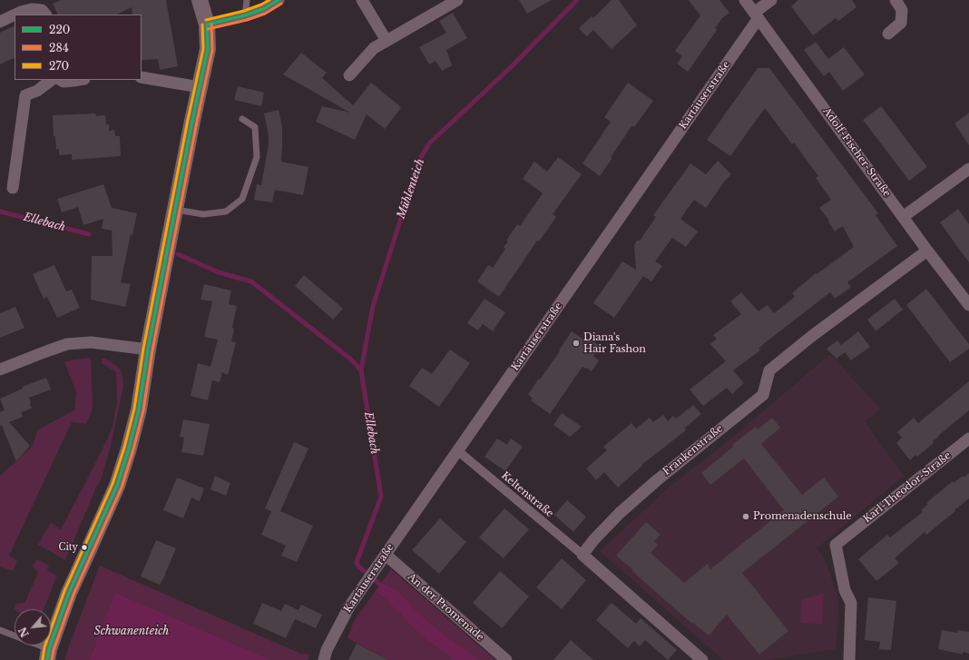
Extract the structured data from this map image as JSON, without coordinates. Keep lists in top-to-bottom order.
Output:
{
  "streets": {
    "street": [
      "Kartäuserstraße",
      "Adolf-Fischer-Straße",
      "Frankenstraße",
      "Karl-Theodor-Straße",
      "Keltenstraße",
      "An der Promenade"
    ]
  },
  "crossings": [
    ["Kartäuserstraße", "Adolf-Fischer-Straße"],
    ["Kartäuserstraße", "Keltenstraße"],
    ["Kartäuserstraße", "An der Promenade"],
    ["Adolf-Fischer-Straße", "Frankenstraße"],
    ["Frankenstraße", "Keltenstraße"]
  ],
  "water": ["Mühlenteich", "Ellebach", "Schwanenteich"],
  "places": ["Diana's Hair Fashon", "Promenadenschule", "City"],
  "lines": ["transit line 220", "transit line 270", "transit line 284"],
  "legend": ["220", "284", "270"],
  "north": "bottom left"
}
